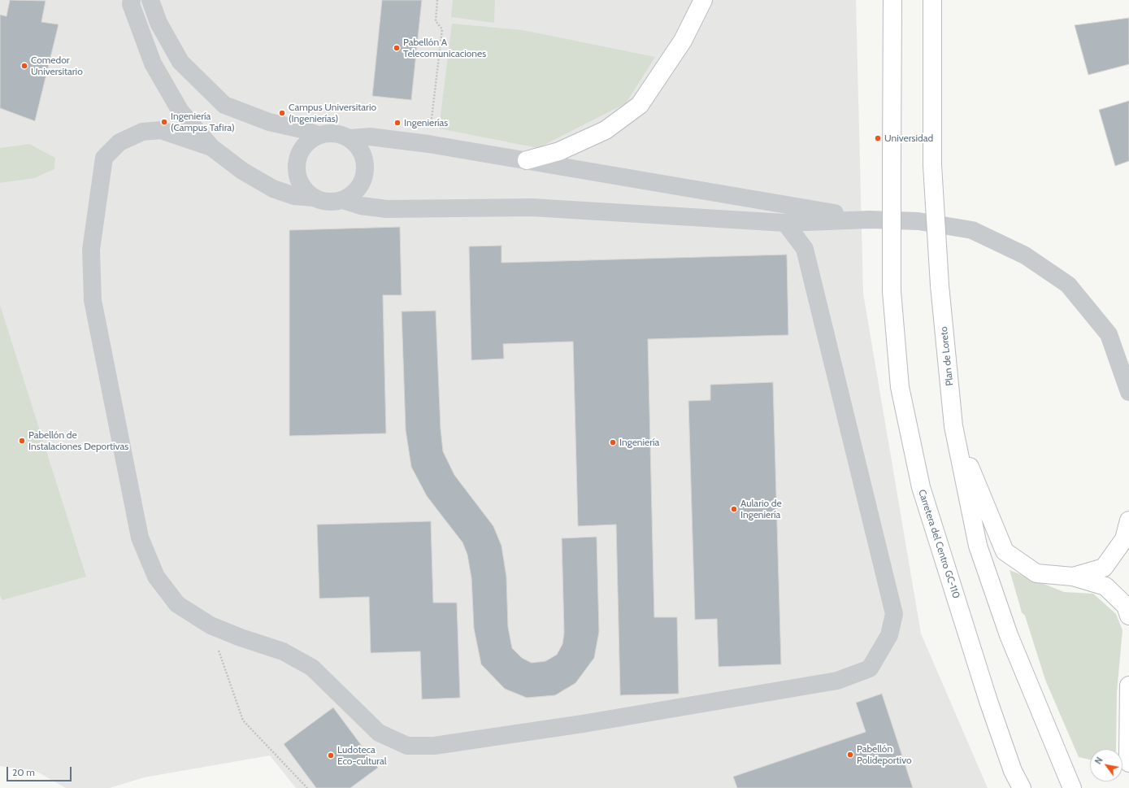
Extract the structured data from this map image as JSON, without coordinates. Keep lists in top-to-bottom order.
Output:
{
  "streets": {
    "main road": ["Plan de Loreto", "Carretera del Centro GC-110"]
  },
  "places": [
    "Pabellón A Telecomunicaciones",
    "Comedor Universitario",
    "Campus Universitario (Ingenierías)",
    "Ingeniería (Campus Tafira)",
    "Ingenierías",
    "Universidad",
    "Pabellón de Instalaciones Deportivas",
    "Ingeniería",
    "Aulario de Ingeniería",
    "Pabellón Polideportivo",
    "Ludoteca Eco-cultural"
  ],
  "scale_bar": "20 m",
  "north": "top left"
}
